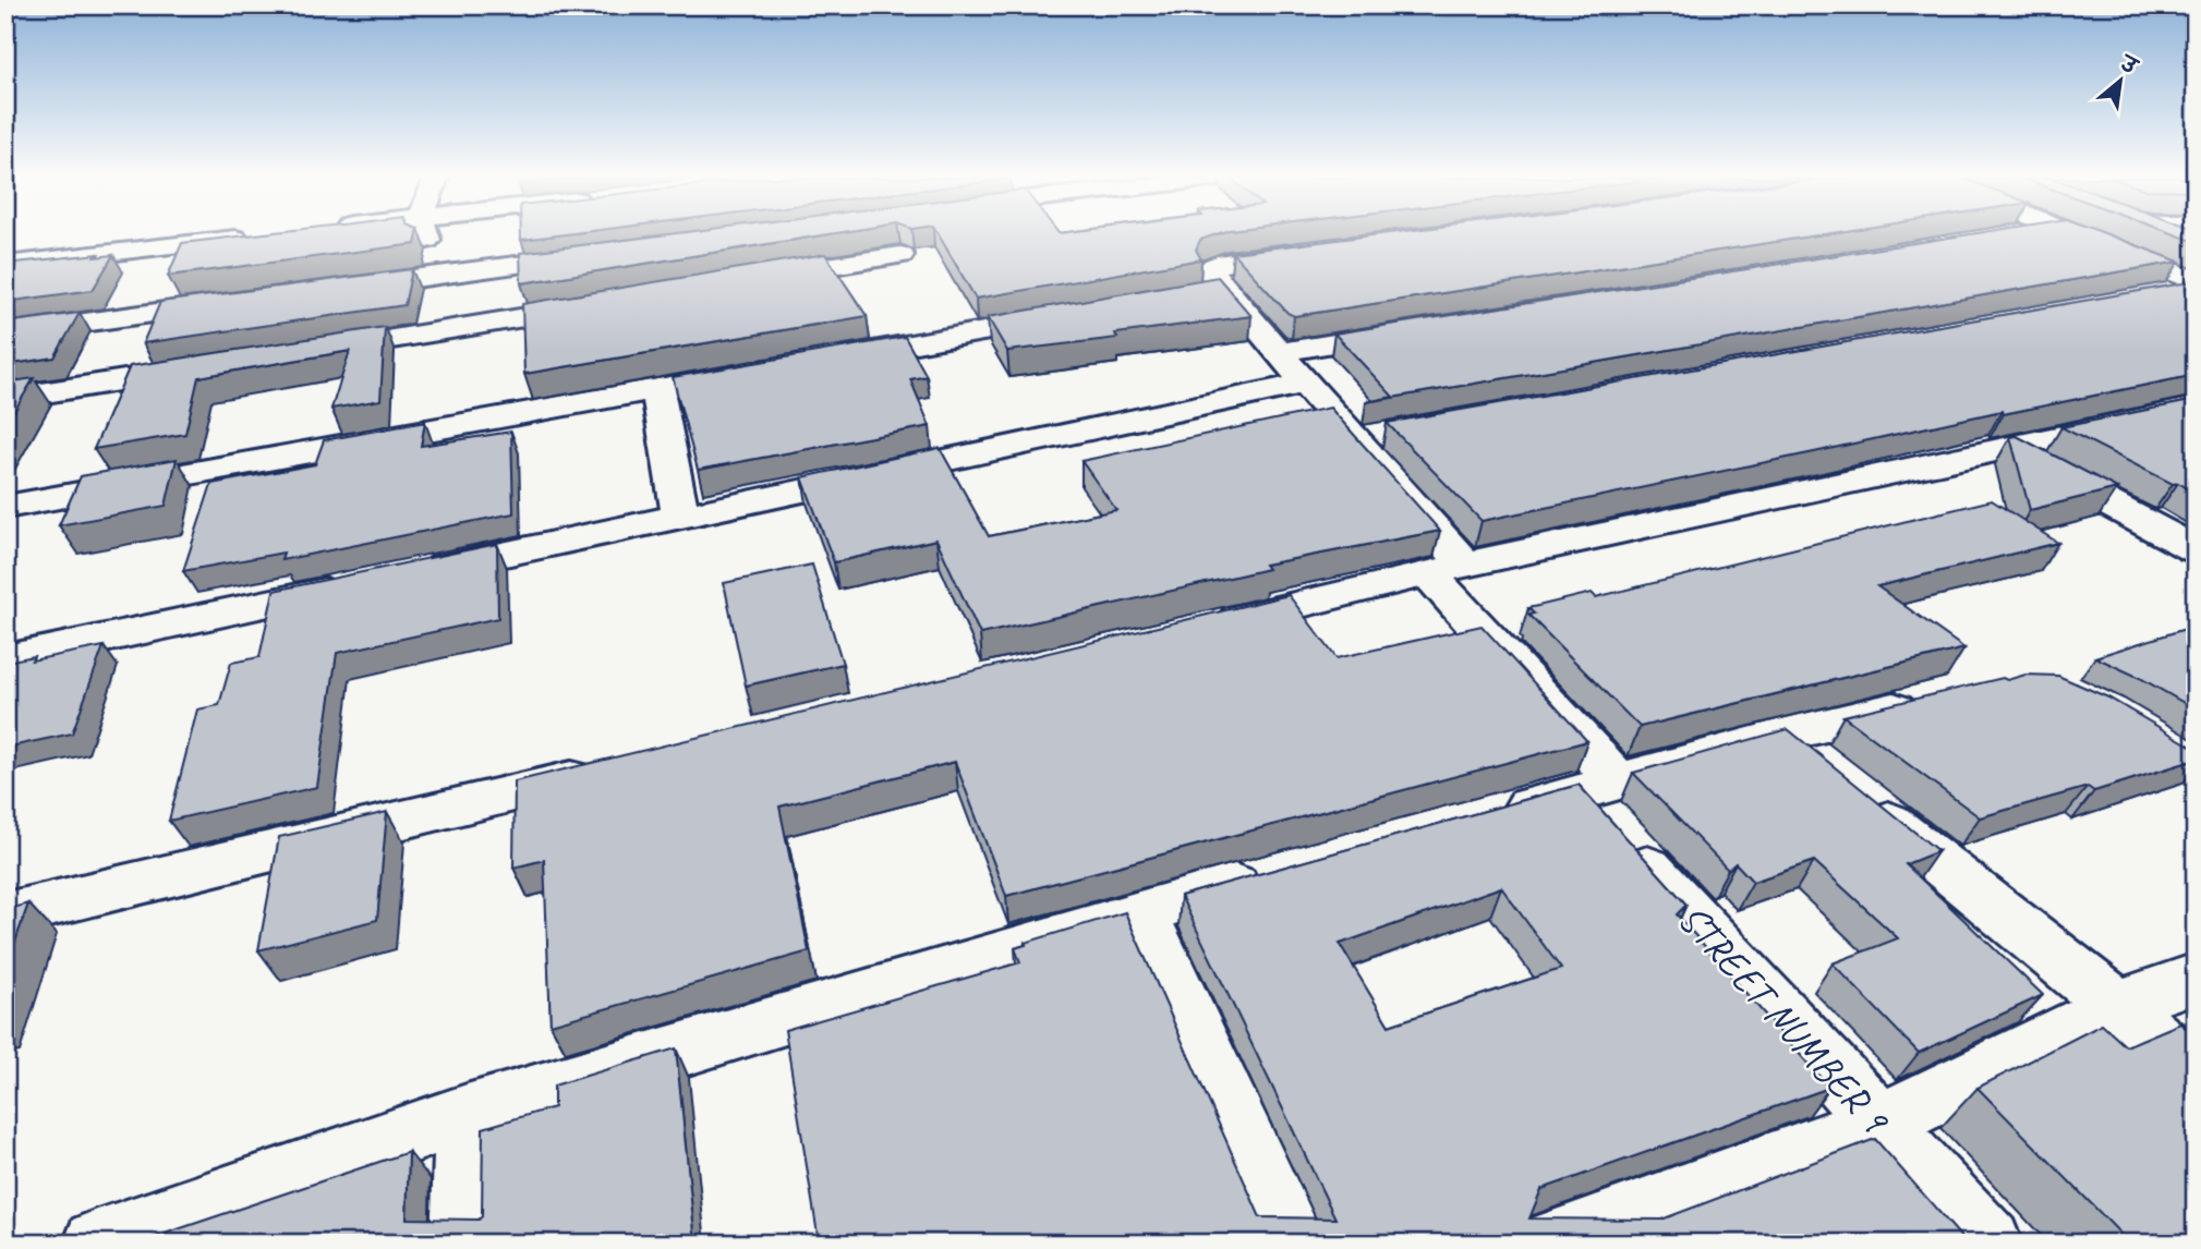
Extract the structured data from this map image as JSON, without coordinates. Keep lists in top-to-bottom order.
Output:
{
  "streets": {
    "street": ["STREET NUMBER 9"]
  },
  "north": "top right"
}
